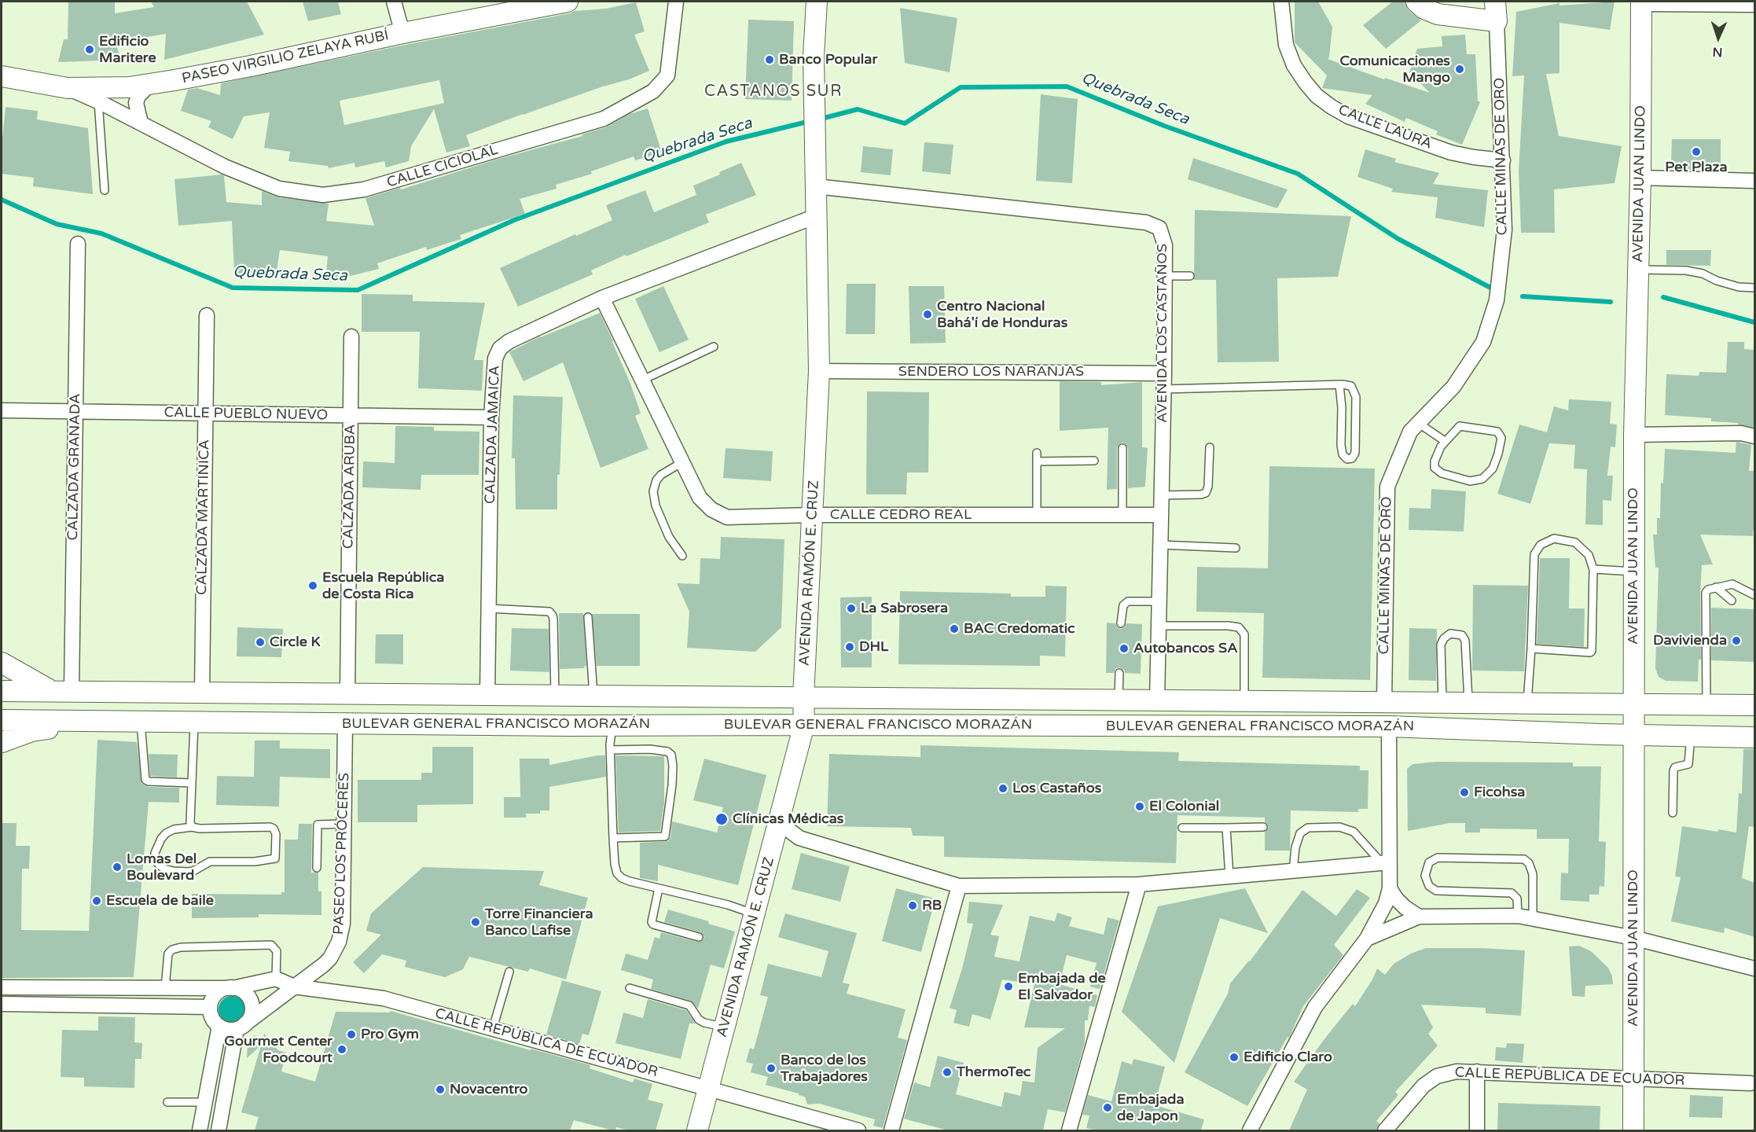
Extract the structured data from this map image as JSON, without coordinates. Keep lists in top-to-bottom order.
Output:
{
  "streets": {
    "main road": [
      "PASEO VIRGILIO ZELAYA RUBÍ",
      "CALLE MINAS DE ORO",
      "AVENIDA JUAN LINDO",
      "AVENIDA RAMÓN E. CRUZ",
      "BULEVAR GENERAL FRANCISCO MORAZÁN"
    ],
    "street": [
      "CALLE LAURA",
      "CALLE CICIOLAL",
      "AVENIDA LOS CASTAÑOS",
      "SENDERO LOS NARANJAS",
      "CALLE PUEBLO NUEVO",
      "CALZADA JAMAICA",
      "CALZADA GRANADA",
      "CALZADA ARUBA",
      "CALLE CEDRO REAL",
      "CALZADA MARTINICA",
      "PASEO LOS PRÓCERES",
      "CALLE REPÚBLICA DE ECUADOR"
    ]
  },
  "crossings": [
    ["PASEO VIRGILIO ZELAYA RUBÍ", "CALLE CICIOLAL"],
    ["CALLE LAURA", "CALLE MINAS DE ORO"],
    ["CALLE MINAS DE ORO", "BULEVAR GENERAL FRANCISCO MORAZÁN"],
    ["AVENIDA JUAN LINDO", "BULEVAR GENERAL FRANCISCO MORAZÁN"],
    ["AVENIDA JUAN LINDO", "CALLE REPÚBLICA DE ECUADOR"],
    ["AVENIDA LOS CASTAÑOS", "SENDERO LOS NARANJAS"],
    ["AVENIDA LOS CASTAÑOS", "CALLE CEDRO REAL"],
    ["AVENIDA LOS CASTAÑOS", "AVENIDA RAMÓN E. CRUZ"],
    ["AVENIDA LOS CASTAÑOS", "BULEVAR GENERAL FRANCISCO MORAZÁN"],
    ["SENDERO LOS NARANJAS", "AVENIDA RAMÓN E. CRUZ"],
    ["CALLE PUEBLO NUEVO", "CALZADA JAMAICA"],
    ["CALLE PUEBLO NUEVO", "CALZADA GRANADA"],
    ["CALLE PUEBLO NUEVO", "CALZADA ARUBA"],
    ["CALLE PUEBLO NUEVO", "CALZADA MARTINICA"],
    ["CALZADA JAMAICA", "CALLE CEDRO REAL"],
    ["CALZADA JAMAICA", "AVENIDA RAMÓN E. CRUZ"],
    ["CALZADA JAMAICA", "BULEVAR GENERAL FRANCISCO MORAZÁN"],
    ["CALZADA GRANADA", "BULEVAR GENERAL FRANCISCO MORAZÁN"],
    ["CALZADA ARUBA", "BULEVAR GENERAL FRANCISCO MORAZÁN"],
    ["CALLE CEDRO REAL", "AVENIDA RAMÓN E. CRUZ"],
    ["CALZADA MARTINICA", "BULEVAR GENERAL FRANCISCO MORAZÁN"],
    ["AVENIDA RAMÓN E. CRUZ", "BULEVAR GENERAL FRANCISCO MORAZÁN"],
    ["AVENIDA RAMÓN E. CRUZ", "CALLE REPÚBLICA DE ECUADOR"],
    ["BULEVAR GENERAL FRANCISCO MORAZÁN", "PASEO LOS PRÓCERES"],
    ["PASEO LOS PRÓCERES", "CALLE REPÚBLICA DE ECUADOR"]
  ],
  "districts": ["CASTANOS SUR"],
  "water": ["Quebrada Seca"],
  "places": [
    "Edificio Maritere",
    "Banco Popular",
    "Comunicaciones Mango",
    "Pet Plaza",
    "Centro Nacional Bahá'í de Honduras",
    "Escuela República de Costa Rica",
    "La Sabrosera",
    "BAC Credomatic",
    "Davivienda",
    "Circle K",
    "DHL",
    "Autobancos SA",
    "Los Castaños",
    "Ficohsa",
    "El Colonial",
    "Clínicas Médicas",
    "Lomas Del Boulevard",
    "Escuela de baile",
    "RB",
    "Torre Financiera Banco Lafise",
    "Embajada de El Salvador",
    "Pro Gym",
    "Gourmet Center Foodcourt",
    "Edificio Claro",
    "Banco de los Trabajadores",
    "ThermoTec",
    "Novacentro",
    "Embajada de Japon"
  ],
  "north": "bottom"
}
